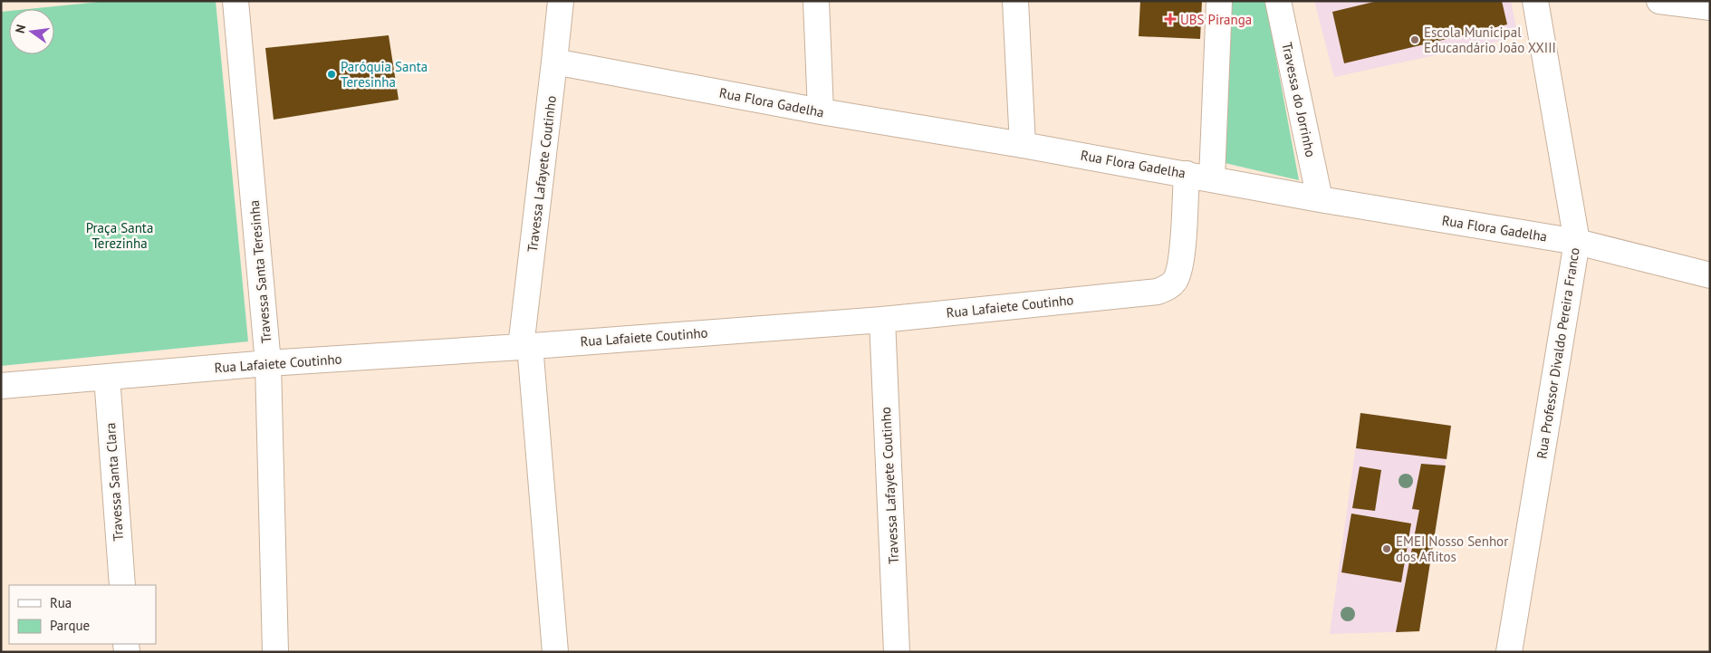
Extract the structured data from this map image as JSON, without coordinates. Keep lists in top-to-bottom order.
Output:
{
  "streets": {
    "street": [
      "Travessa do Jorrinho",
      "Rua Flora Gadelha",
      "Travessa Lafayete Coutinho",
      "Travessa Santa Teresinha",
      "Rua Lafaiete Coutinho",
      "Rua Professor Divaldo Pereira Franco",
      "Travessa Santa Clara"
    ]
  },
  "crossings": [
    ["Travessa do Jorrinho", "Rua Flora Gadelha"],
    ["Rua Flora Gadelha", "Travessa Lafayete Coutinho"],
    ["Rua Flora Gadelha", "Rua Lafaiete Coutinho"],
    ["Rua Flora Gadelha", "Rua Professor Divaldo Pereira Franco"],
    ["Travessa Lafayete Coutinho", "Rua Lafaiete Coutinho"],
    ["Travessa Santa Teresinha", "Rua Lafaiete Coutinho"],
    ["Rua Lafaiete Coutinho", "Travessa Santa Clara"]
  ],
  "parks": ["Praça Santa Terezinha"],
  "places": {
    "health": ["UBS Piranga"],
    "other": ["Escola Municipal Educandário João XXIII", "Paróquia Santa Teresinha", "EMEI Nosso Senhor dos Aflitos"]
  },
  "legend": ["Rua", "Parque"],
  "north": "left"
}
